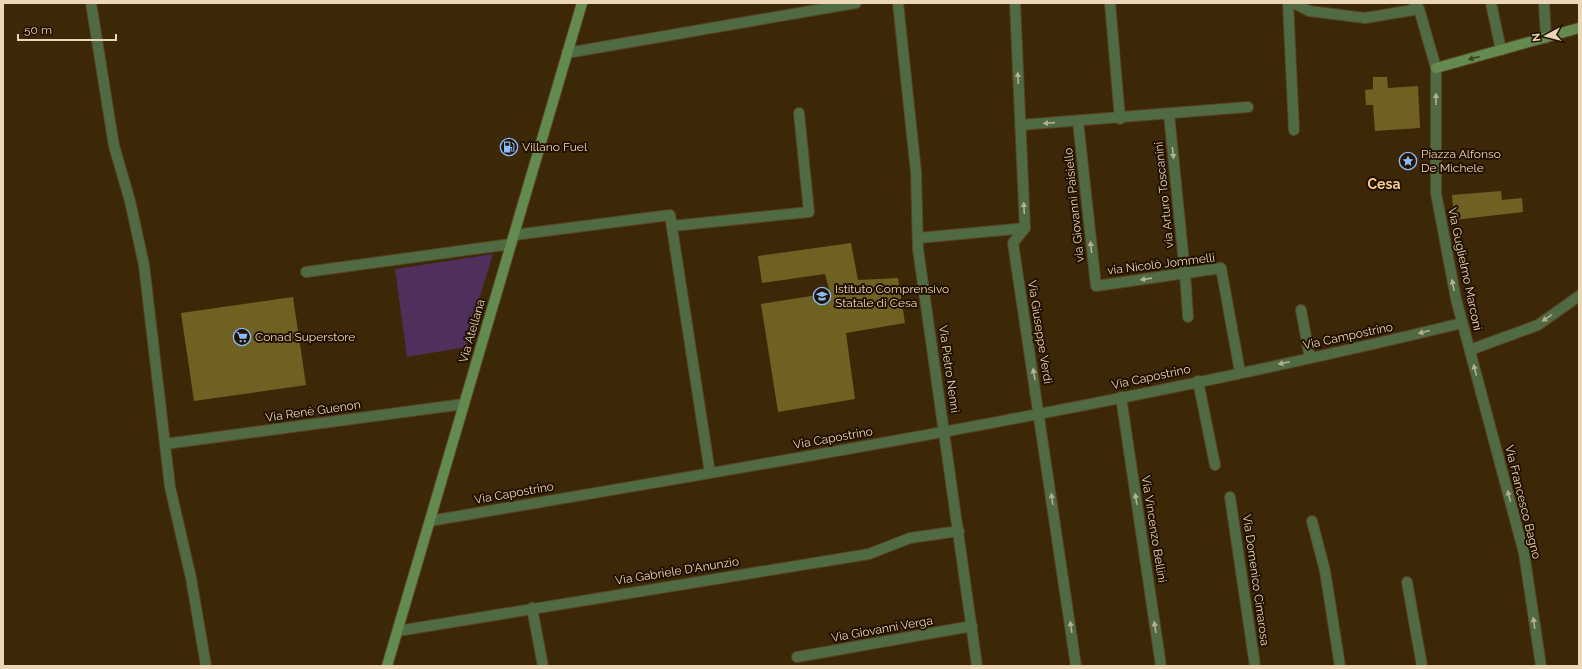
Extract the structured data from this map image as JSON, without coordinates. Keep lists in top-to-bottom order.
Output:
{
  "streets": {
    "main road": ["Via Atellana"],
    "street": [
      "via Arturo Toscanini",
      "via Giovanni Paisiello",
      "via Nicolò Jommelli",
      "Via Guglielmo Marconi",
      "Via Giuseppe Verdi",
      "Via Campostrino",
      "Via Pietro Nenni",
      "Via Capostrino",
      "Via Renè Guenon",
      "Via Francesco Bagno",
      "Via Vincenzo Bellini",
      "Via Gabriele D'Anunzio",
      "Via Domenico Cimarosa",
      "Via Giovanni Verga"
    ]
  },
  "crossings": [
    ["via Arturo Toscanini", "via Nicolò Jommelli"],
    ["via Giovanni Paisiello", "via Nicolò Jommelli"],
    ["via Nicolò Jommelli", "Via Campostrino"],
    ["via Nicolò Jommelli", "Via Capostrino"],
    ["Via Guglielmo Marconi", "Via Campostrino"],
    ["Via Guglielmo Marconi", "Via Francesco Bagno"],
    ["Via Atellana", "Via Capostrino"],
    ["Via Atellana", "Via Renè Guenon"],
    ["Via Atellana", "Via Gabriele D'Anunzio"],
    ["Via Giuseppe Verdi", "Via Capostrino"],
    ["Via Campostrino", "Via Capostrino"],
    ["Via Pietro Nenni", "Via Capostrino"],
    ["Via Pietro Nenni", "Via Gabriele D'Anunzio"],
    ["Via Pietro Nenni", "Via Giovanni Verga"],
    ["Via Capostrino", "Via Vincenzo Bellini"]
  ],
  "one_way": [
    "via Arturo Toscanini",
    "via Nicolò Jommelli",
    "Via Guglielmo Marconi",
    "Via Giuseppe Verdi",
    "Via Campostrino",
    "Via Francesco Bagno",
    "Via Vincenzo Bellini"
  ],
  "districts": ["Cesa"],
  "places": {
    "fuel station": ["Villano Fuel"],
    "place": ["Piazza Alfonso De Michele"],
    "school or university": ["Istituto Comprensivo Statale di Cesa"],
    "supermarket": ["Conad Superstore"]
  },
  "scale_bar": "50 m",
  "north": "left"
}
